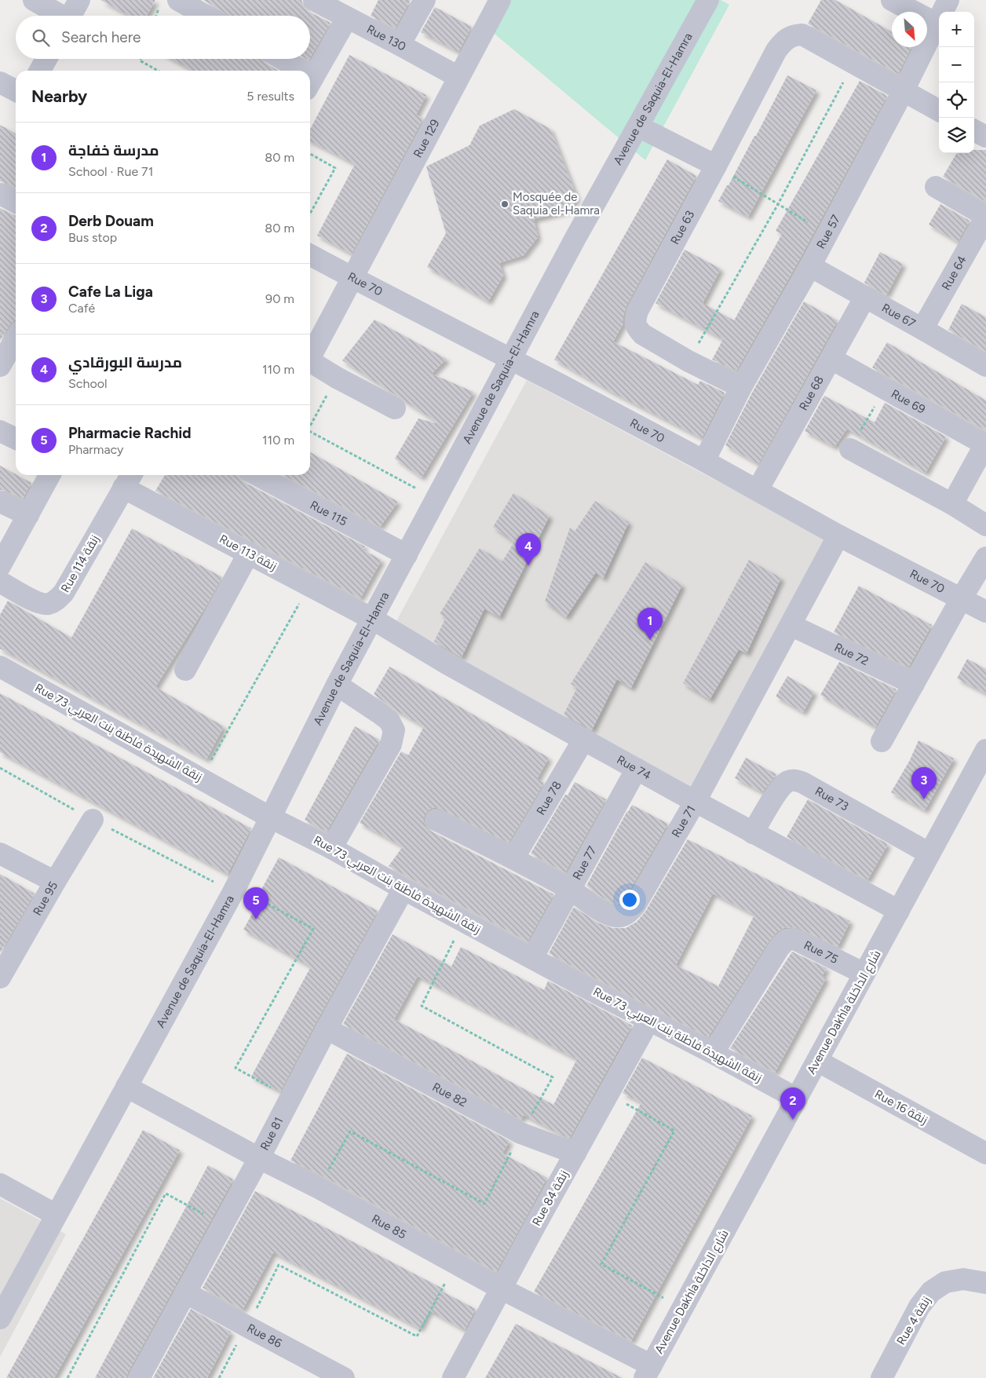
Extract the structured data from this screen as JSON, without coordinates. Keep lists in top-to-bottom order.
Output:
{
  "streets": {
    "street": [
      "Rue 130",
      "Avenue de Saquia-El-Hamra",
      "Rue 129",
      "Rue 63",
      "Rue 57",
      "Rue 64",
      "Rue 70",
      "Rue 67",
      "Rue 68",
      "Rue 69",
      "Rue 115",
      "Rue 113 زنقة",
      "Rue 114 زنقة",
      "Rue 72",
      "Rue 73 زنقة الشهيدة فاطنة بنت العربي",
      "Rue 74",
      "Rue 78",
      "Rue 73",
      "Rue 71",
      "Rue 77",
      "Rue 95",
      "Rue 75",
      "Avenue Dakhla شارع الداخلة",
      "Rue 82",
      "Rue 16 زنقة",
      "Rue 81",
      "Rue 84 زنقة",
      "Rue 85",
      "Rue 4 زنقة",
      "Rue 86"
    ]
  },
  "crossings": [
    ["Rue 130", "Rue 129"],
    ["Avenue de Saquia-El-Hamra", "Rue 70"],
    ["Avenue de Saquia-El-Hamra", "Rue 115"],
    ["Avenue de Saquia-El-Hamra", "Rue 113 زنقة"],
    ["Avenue de Saquia-El-Hamra", "Rue 73 زنقة الشهيدة فاطنة بنت العربي"],
    ["Avenue de Saquia-El-Hamra", "Rue 74"],
    ["Avenue de Saquia-El-Hamra", "Rue 85"],
    ["Rue 129", "Rue 70"],
    ["Rue 63", "Rue 57"],
    ["Rue 57", "Rue 70"],
    ["Rue 57", "Rue 67"],
    ["Rue 64", "Rue 67"],
    ["Rue 70", "Rue 68"],
    ["Rue 70", "Rue 71"],
    ["Rue 67", "Rue 68"],
    ["Rue 68", "Rue 69"],
    ["Rue 113 زنقة", "Rue 114 زنقة"],
    ["Rue 113 زنقة", "Rue 74"],
    ["Rue 72", "Rue 71"],
    ["Rue 73 زنقة الشهيدة فاطنة بنت العربي", "Rue 77"],
    ["Rue 73 زنقة الشهيدة فاطنة بنت العربي", "Rue 75"],
    ["Rue 73 زنقة الشهيدة فاطنة بنت العربي", "Avenue Dakhla شارع الداخلة"],
    ["Rue 73 زنقة الشهيدة فاطنة بنت العربي", "Rue 81"],
    ["Rue 73 زنقة الشهيدة فاطنة بنت العربي", "Rue 84 زنقة"],
    ["Rue 74", "Rue 78"],
    ["Rue 74", "Rue 73"],
    ["Rue 74", "Rue 71"],
    ["Rue 74", "Rue 77"],
    ["Rue 74", "Avenue Dakhla شارع الداخلة"],
    ["Rue 78", "Rue 71"],
    ["Rue 73", "Avenue Dakhla شارع الداخلة"],
    ["Rue 71", "Rue 77"],
    ["Rue 75", "Avenue Dakhla شارع الداخلة"],
    ["Avenue Dakhla شارع الداخلة", "Rue 16 زنقة"],
    ["Avenue Dakhla شارع الداخلة", "Rue 85"],
    ["Rue 82", "Rue 81"],
    ["Rue 82", "Rue 84 زنقة"],
    ["Rue 81", "Rue 85"],
    ["Rue 81", "Rue 86"],
    ["Rue 84 زنقة", "Rue 85"]
  ],
  "places": ["Mosquée de Saquia el-Hamra"],
  "north": "bottom right",
  "page": {
    "map_buttons": ["+", "−"],
    "search": "Search here",
    "heading": ["Nearby", "5 results"],
    "list": [
      {
        "mark": "1",
        "name": "مدرسة خفاجة",
        "note": "School · Rue 71",
        "value": "80 m"
      },
      {
        "mark": "2",
        "name": "Derb Douam",
        "note": "Bus stop",
        "value": "80 m"
      },
      {
        "mark": "3",
        "name": "Cafe La Liga",
        "note": "Café",
        "value": "90 m"
      },
      {
        "mark": "4",
        "name": "مدرسة البورقادي",
        "note": "School",
        "value": "110 m"
      },
      {
        "mark": "5",
        "name": "Pharmacie Rachid",
        "note": "Pharmacy",
        "value": "110 m"
      }
    ],
    "pins": [
      "4",
      "1",
      "3",
      "5",
      "2"
    ]
  }
}
